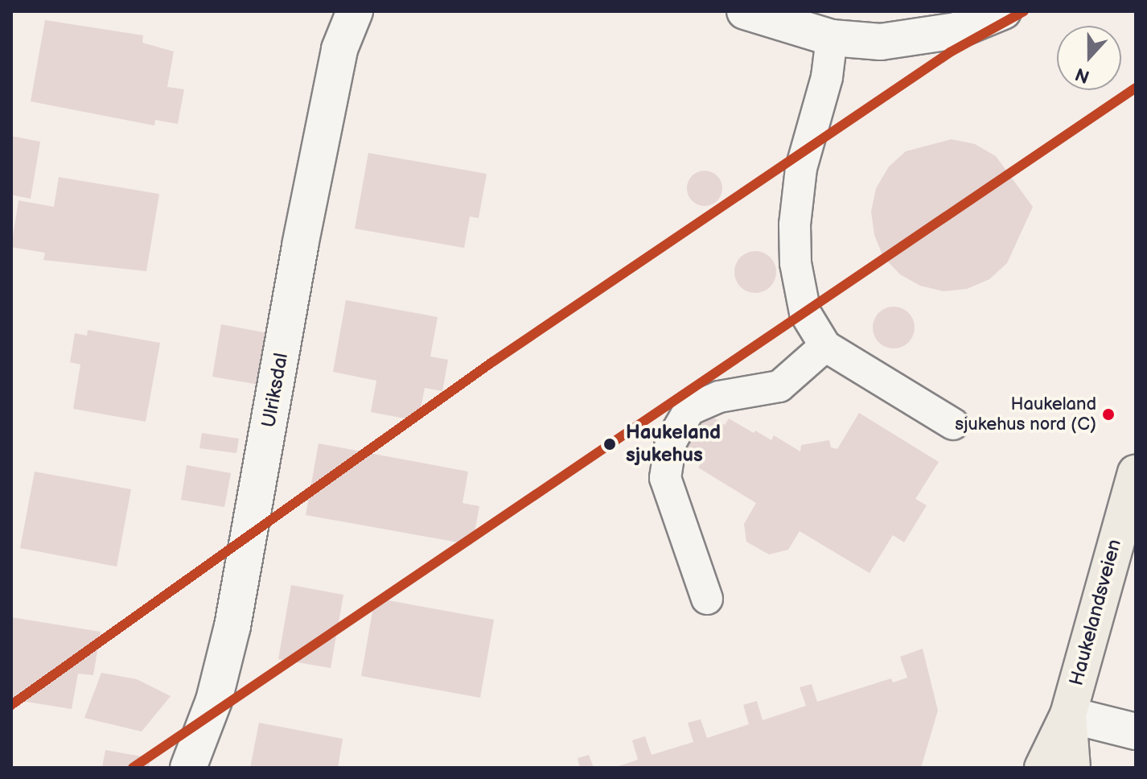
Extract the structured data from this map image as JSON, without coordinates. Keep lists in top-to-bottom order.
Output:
{
  "streets": {
    "main road": ["Haukelandsveien"],
    "street": ["Ulriksdal"]
  },
  "places": ["Haukeland sjukehus nord (C)", "Haukeland sjukehus"],
  "north": "bottom"
}
